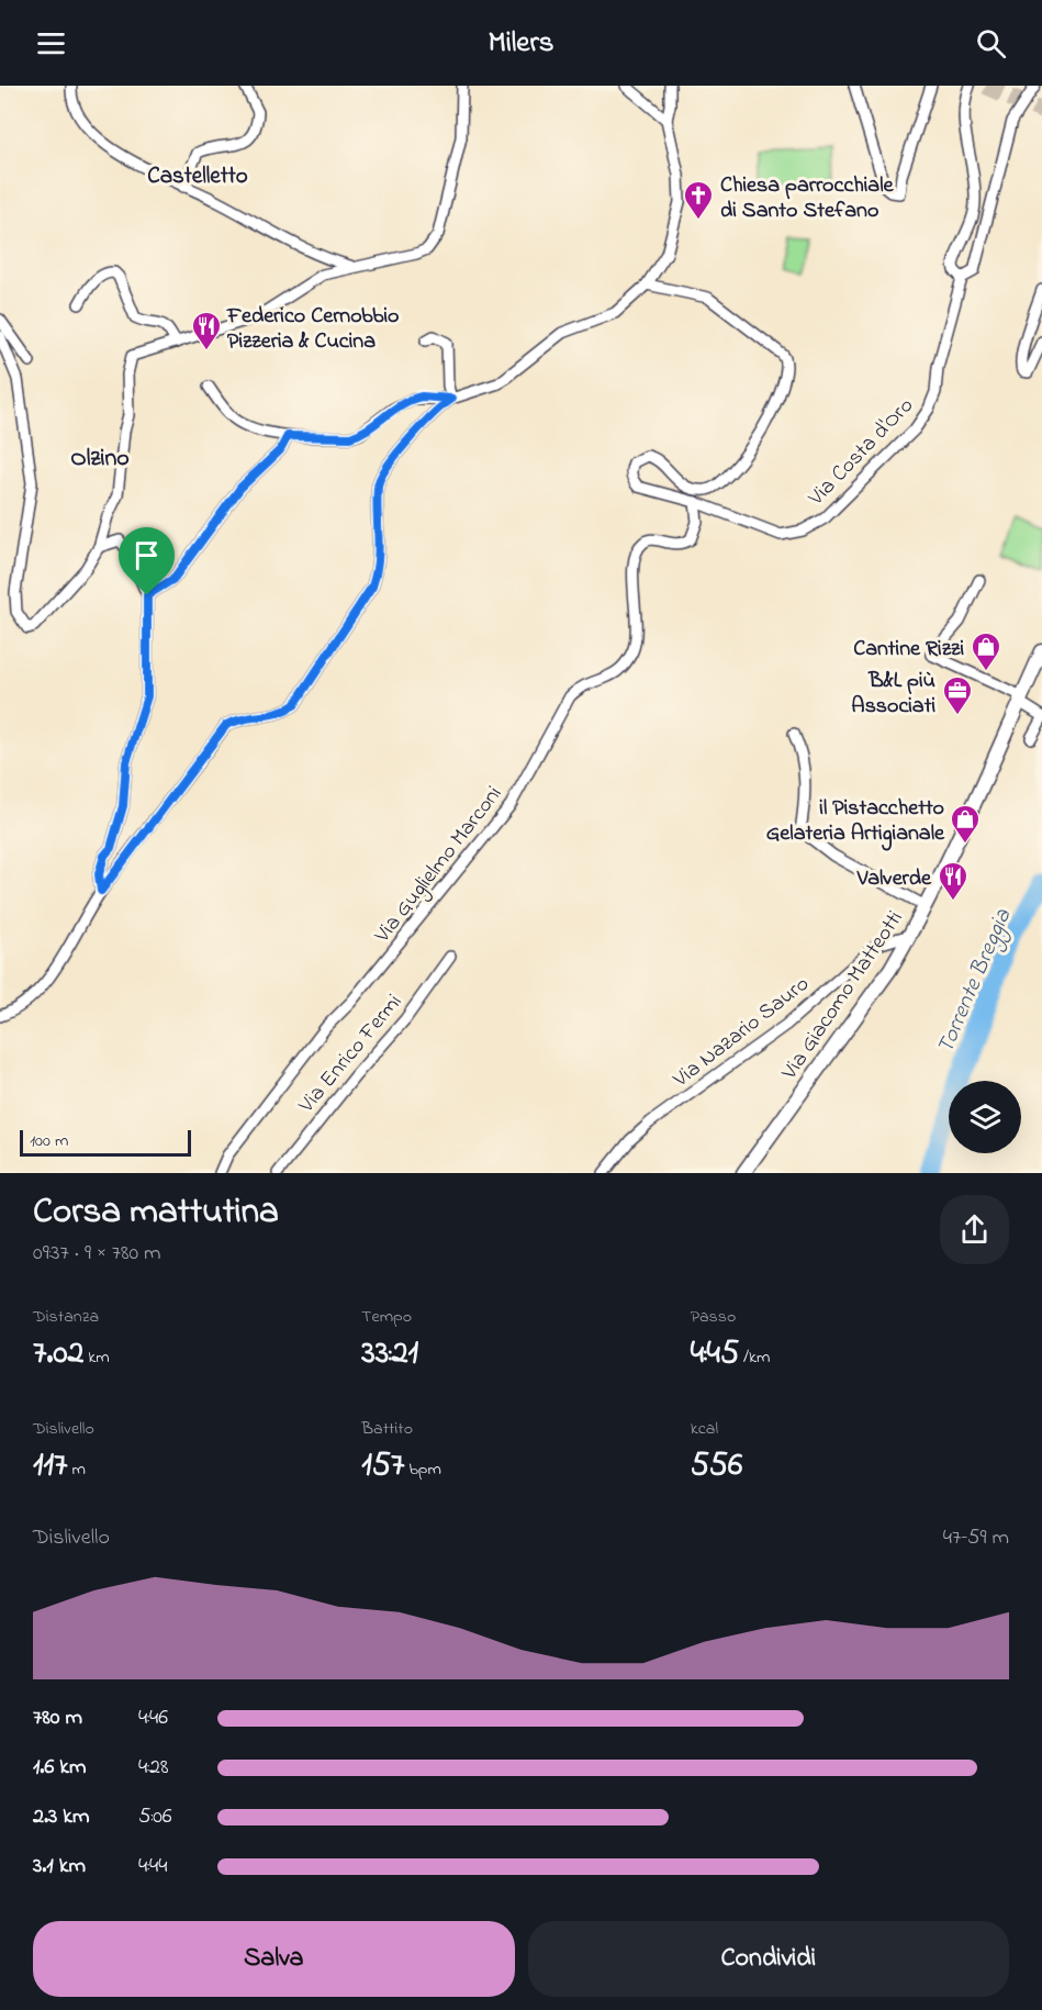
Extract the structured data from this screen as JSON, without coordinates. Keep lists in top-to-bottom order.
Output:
{
  "streets": {
    "street": [
      "Via Costa d'Oro",
      "Via Guglielmo Marconi",
      "Via Giacomo Matteotti",
      "Via Nazario Sauro",
      "Via Enrico Fermi"
    ]
  },
  "crossings": [
    ["Via Costa d'Oro", "Via Guglielmo Marconi"],
    ["Via Giacomo Matteotti", "Via Nazario Sauro"]
  ],
  "districts": ["Castelletto", "Olzino"],
  "water": ["Torrente Breggia"],
  "places": {
    "church": ["Chiesa parrocchiale di Santo Stefano"],
    "restaurant": ["Federico Cernobbio Pizzeria & Cucina", "Valverde"],
    "shop": ["Cantine Rizzi", "il Pistacchetto Gelateria Artigianale"],
    "office": ["B&L più Associati"]
  },
  "scale_bar": "100 m",
  "page": {
    "header": "Milers",
    "scale": "100 m",
    "heading": ["Corsa mattutina", "09:37 · 9 × 780 m"],
    "stats": [
      ["Distanza", "7.02 km"],
      ["Tempo", "33:21"],
      ["Passo", "4:45 /km"],
      ["Dislivello", "117 m"],
      ["Battito", "157 bpm"],
      ["kcal", "556"]
    ],
    "chart": ["Dislivello", "47–59 m"],
    "list": [
      {
        "name": "780 m",
        "note": "4:46"
      },
      {
        "name": "1.6 km",
        "note": "4:28"
      },
      {
        "name": "2.3 km",
        "note": "5:06"
      },
      {
        "name": "3.1 km",
        "note": "4:44"
      }
    ],
    "buttons": ["Salva", "Condividi"]
  }
}
